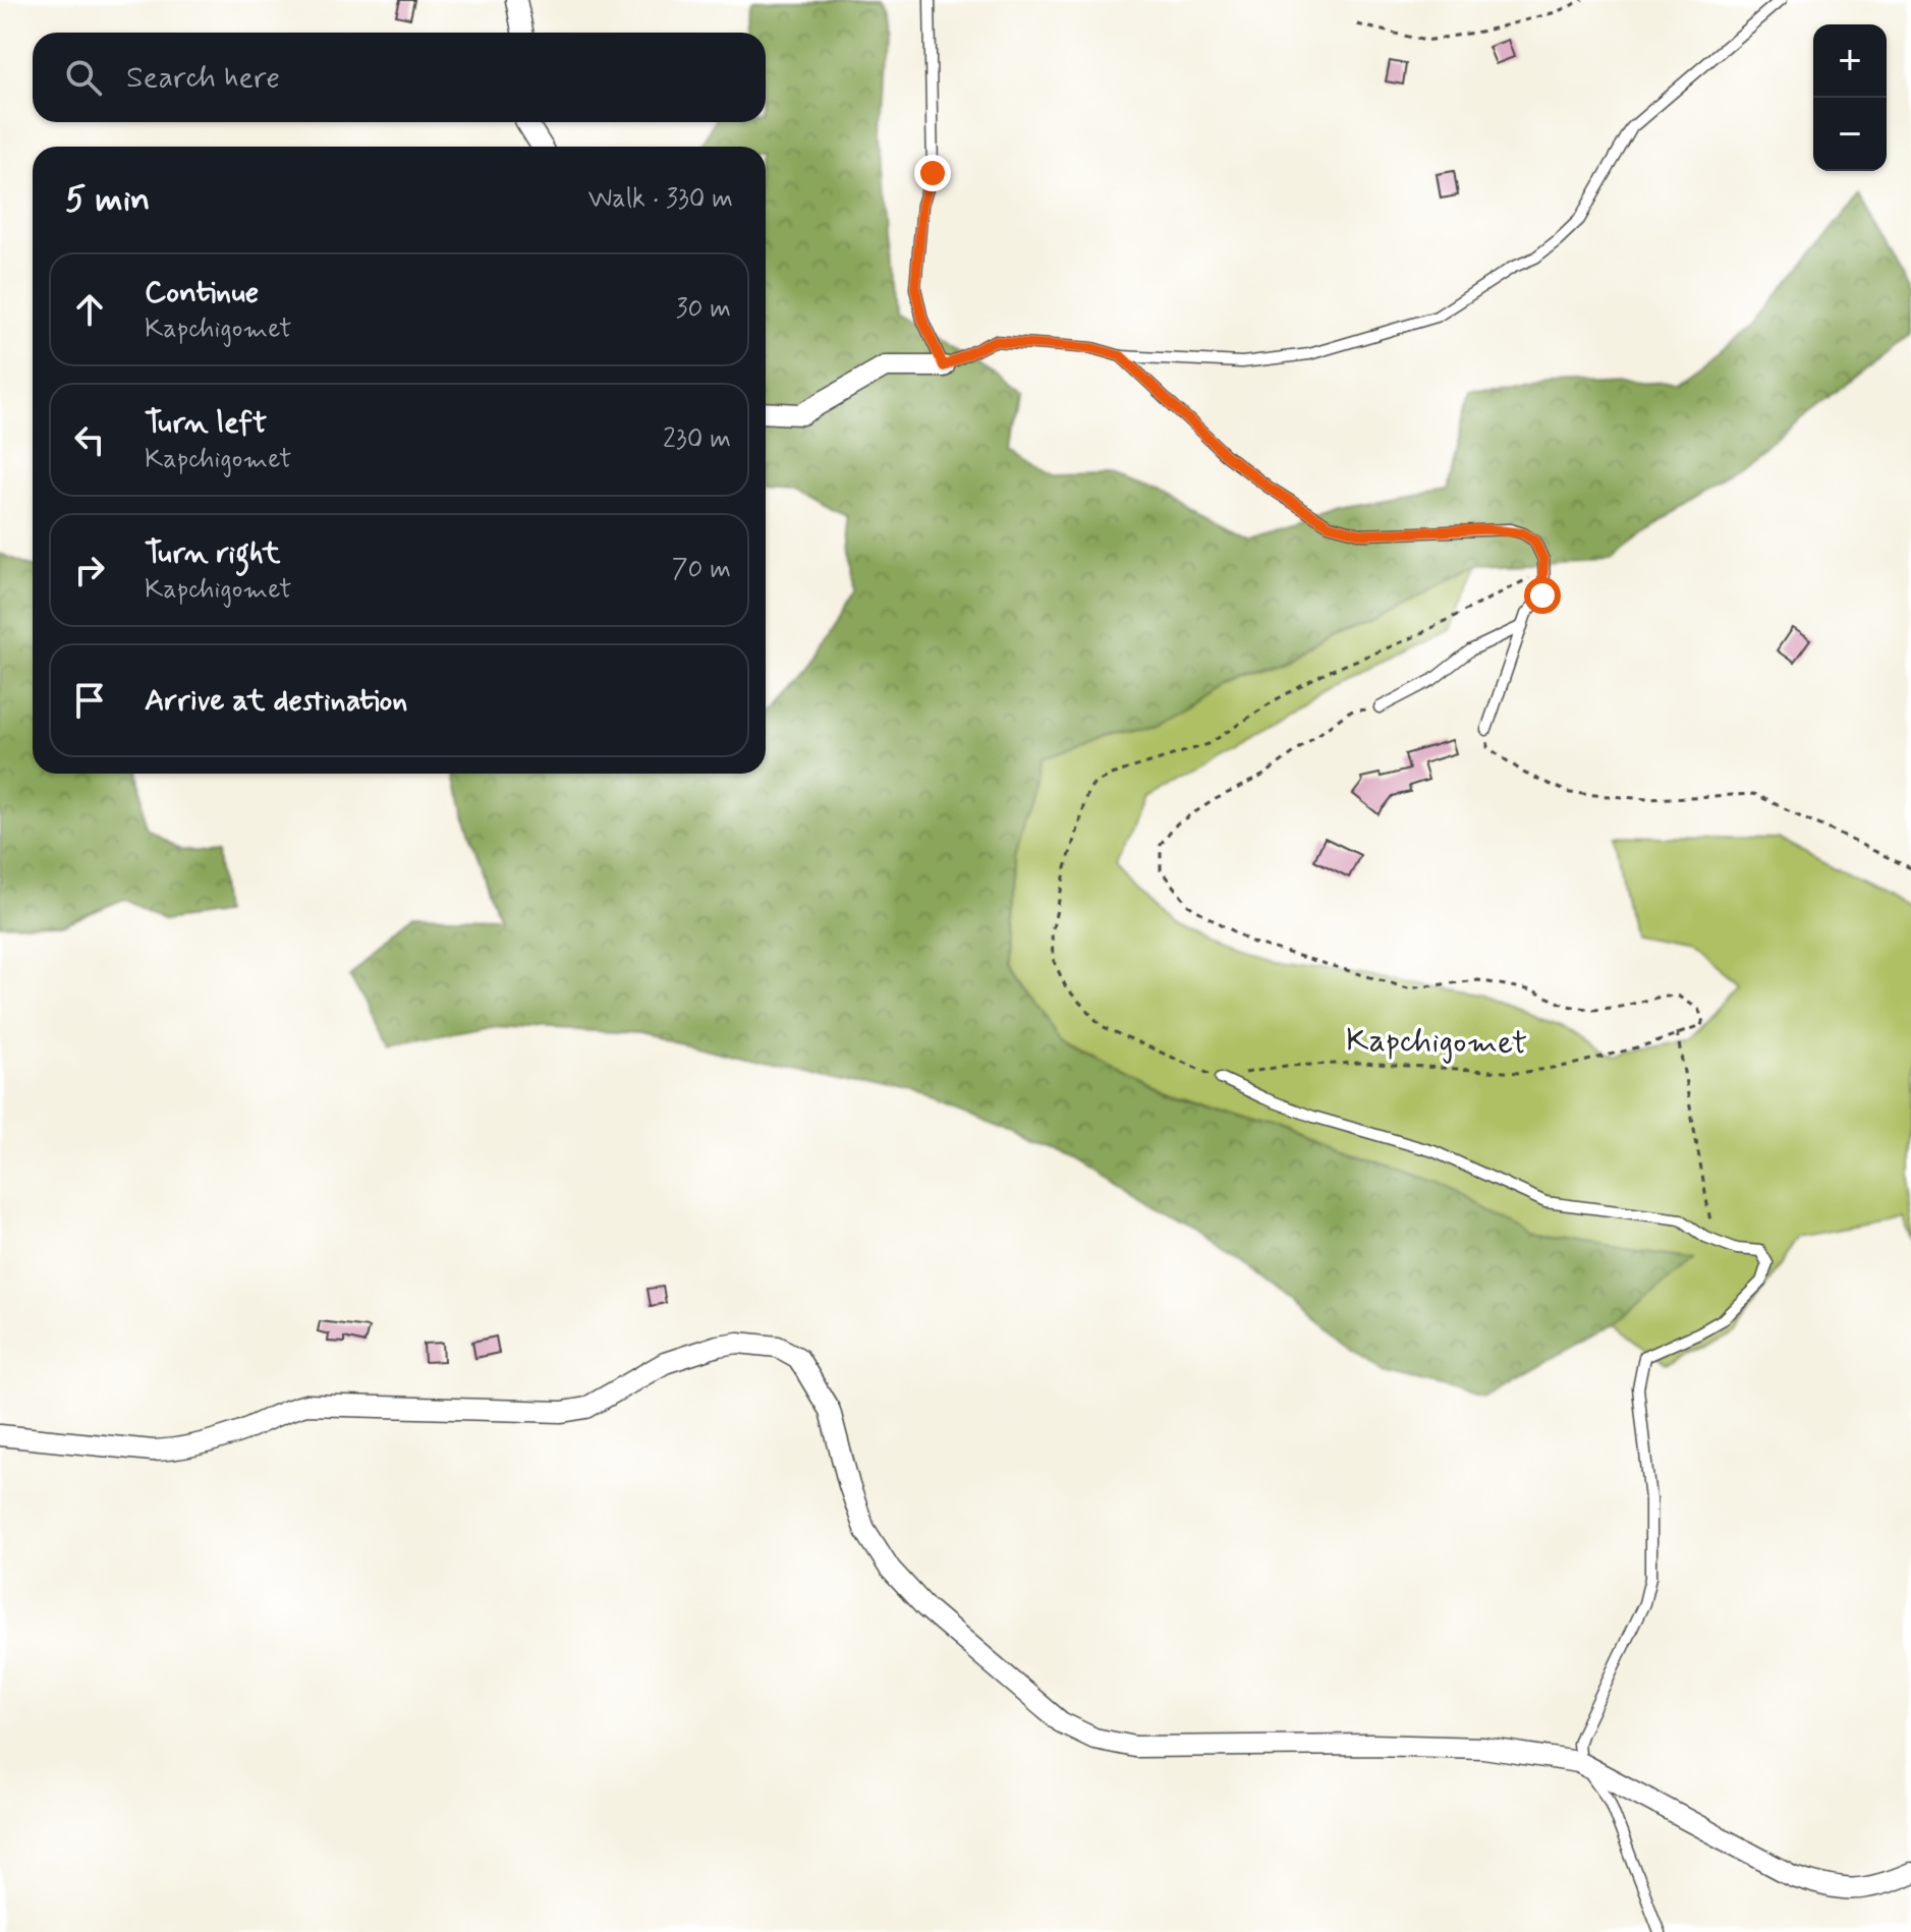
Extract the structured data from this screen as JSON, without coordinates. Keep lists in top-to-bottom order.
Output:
{
  "streets": {
    "path": ["Kapchigomet"]
  },
  "page": {
    "map_buttons": ["+", "−"],
    "search": "Search here",
    "heading": ["5 min", "Walk · 330 m"],
    "list": [
      ["Continue", "Kapchigomet", "30 m"],
      ["Turn left", "Kapchigomet", "230 m"],
      ["Turn right", "Kapchigomet", "70 m"],
      "Arrive at destination"
    ]
  }
}
